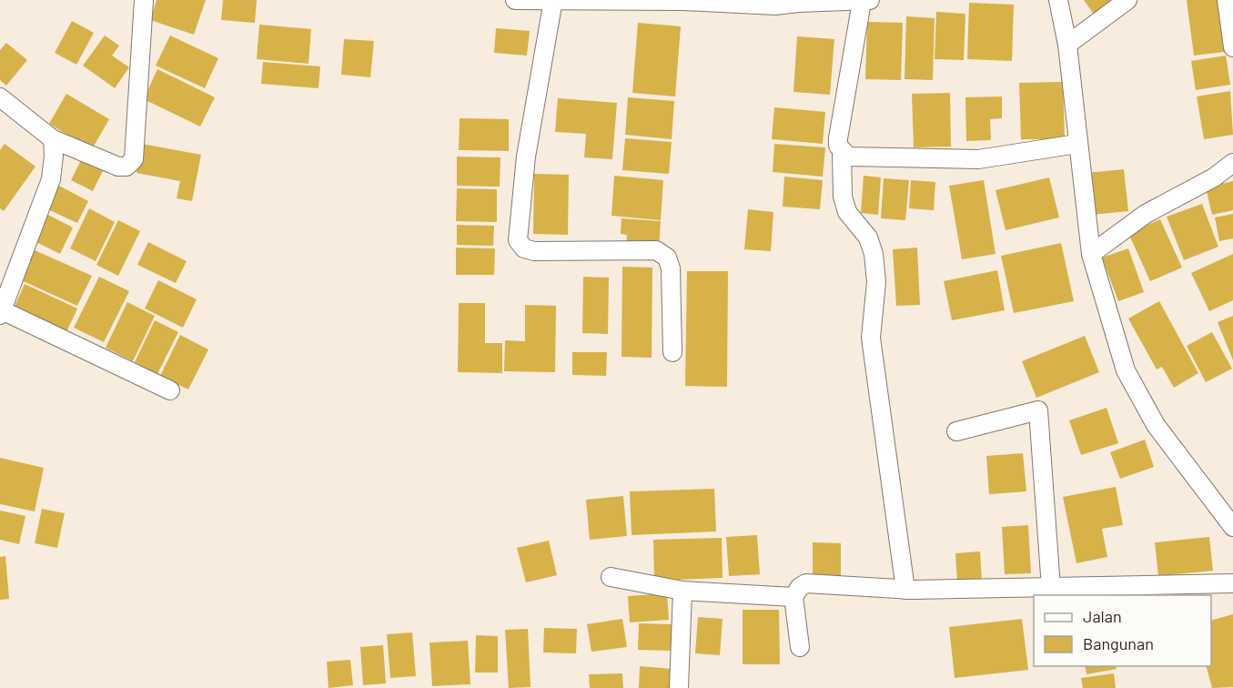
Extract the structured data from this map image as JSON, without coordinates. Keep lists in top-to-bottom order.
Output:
{
  "legend": ["Jalan", "Bangunan"]
}
